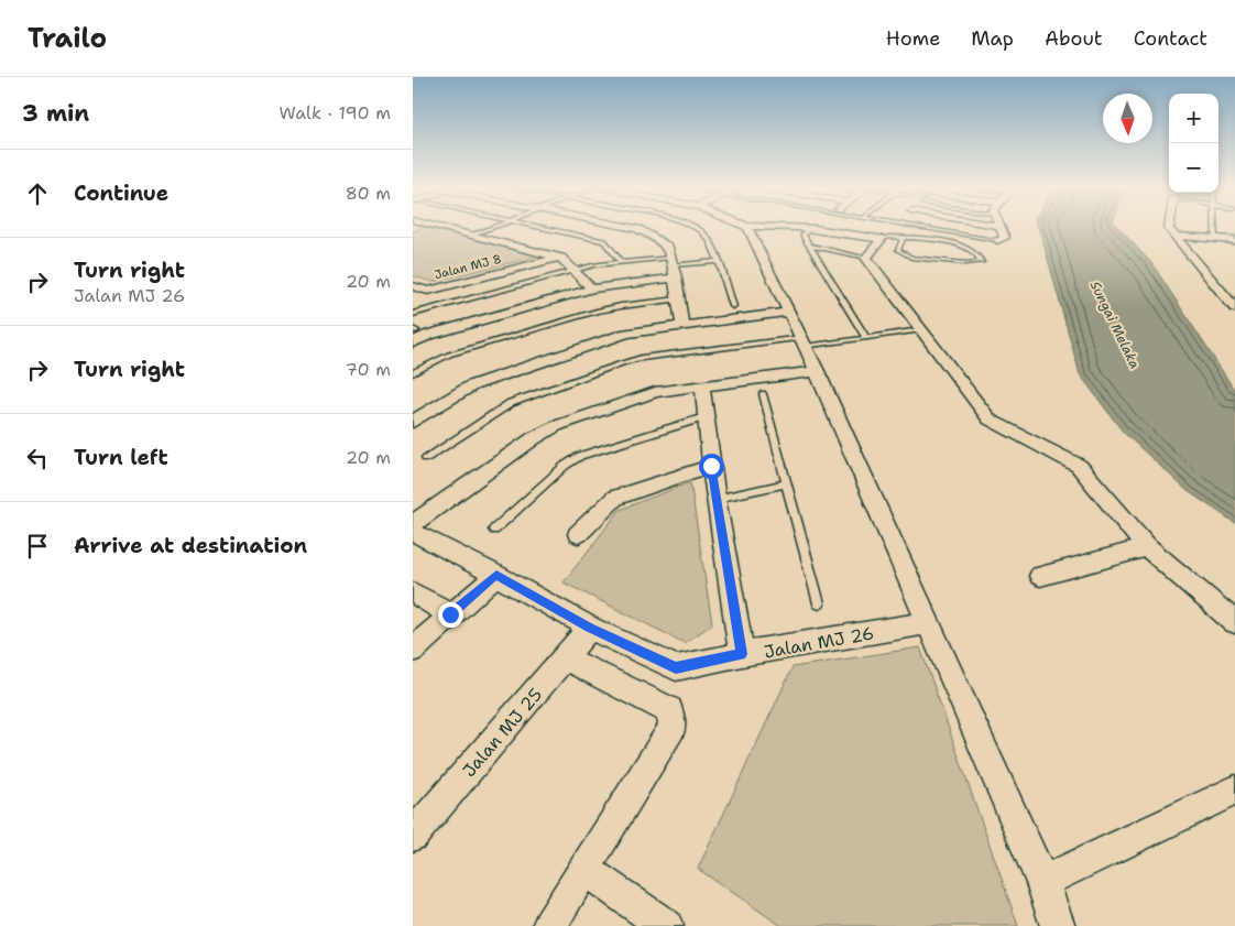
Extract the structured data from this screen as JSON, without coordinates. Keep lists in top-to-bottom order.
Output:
{
  "streets": {
    "street": ["Jalan MJ 8", "Jalan MJ 26", "Jalan MJ 25"]
  },
  "crossings": [
    ["Jalan MJ 26", "Jalan MJ 25"]
  ],
  "water": ["Sungai Melaka"],
  "north": "bottom",
  "page": {
    "header": "Trailo",
    "nav": [
      "Home",
      "Map",
      "About",
      "Contact"
    ],
    "heading": ["3 min", "Walk · 190 m"],
    "map_buttons": ["+", "−"],
    "list": [
      ["Continue", "80 m"],
      ["Turn right", "Jalan MJ 26", "20 m"],
      ["Turn right", "70 m"],
      ["Turn left", "20 m"],
      "Arrive at destination"
    ]
  }
}
